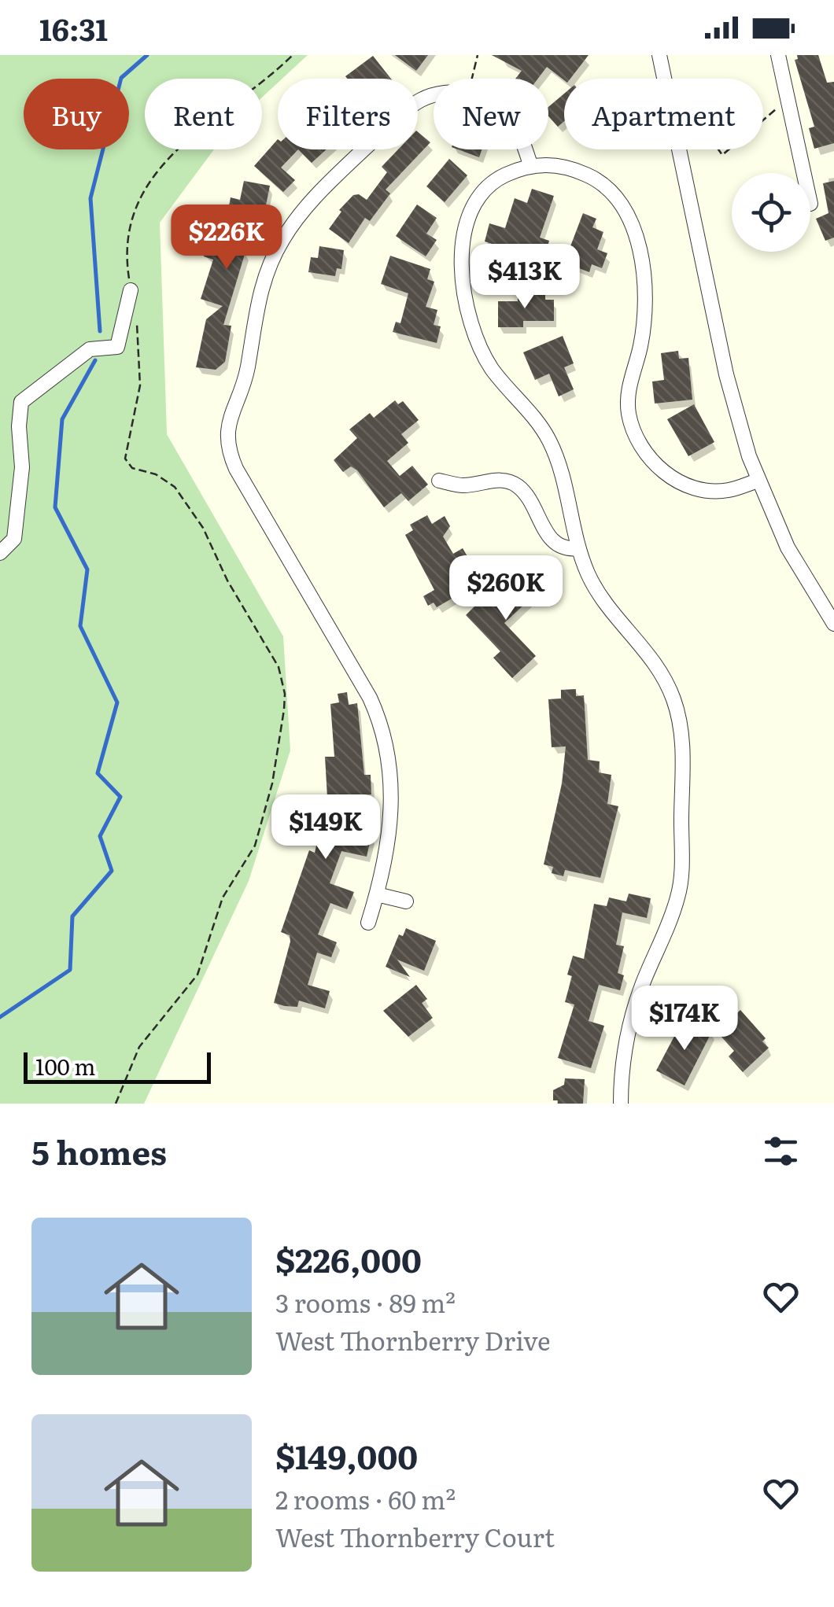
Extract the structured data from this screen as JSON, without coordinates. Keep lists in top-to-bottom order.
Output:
{
  "scale_bar": "100 m",
  "page": {
    "status": "16:31",
    "chip": [
      "Buy",
      "Rent",
      "Filters",
      "New",
      "Apartment"
    ],
    "price": [
      "$226K",
      "$413K",
      "$260K",
      "$149K",
      "$174K"
    ],
    "scale": "100 m",
    "heading": "5 homes",
    "list": [
      {
        "name": "$226,000",
        "note": "3 rooms · 89 m² · West Thornberry Drive"
      },
      {
        "name": "$149,000",
        "note": "2 rooms · 60 m² · West Thornberry Court"
      }
    ]
  }
}
